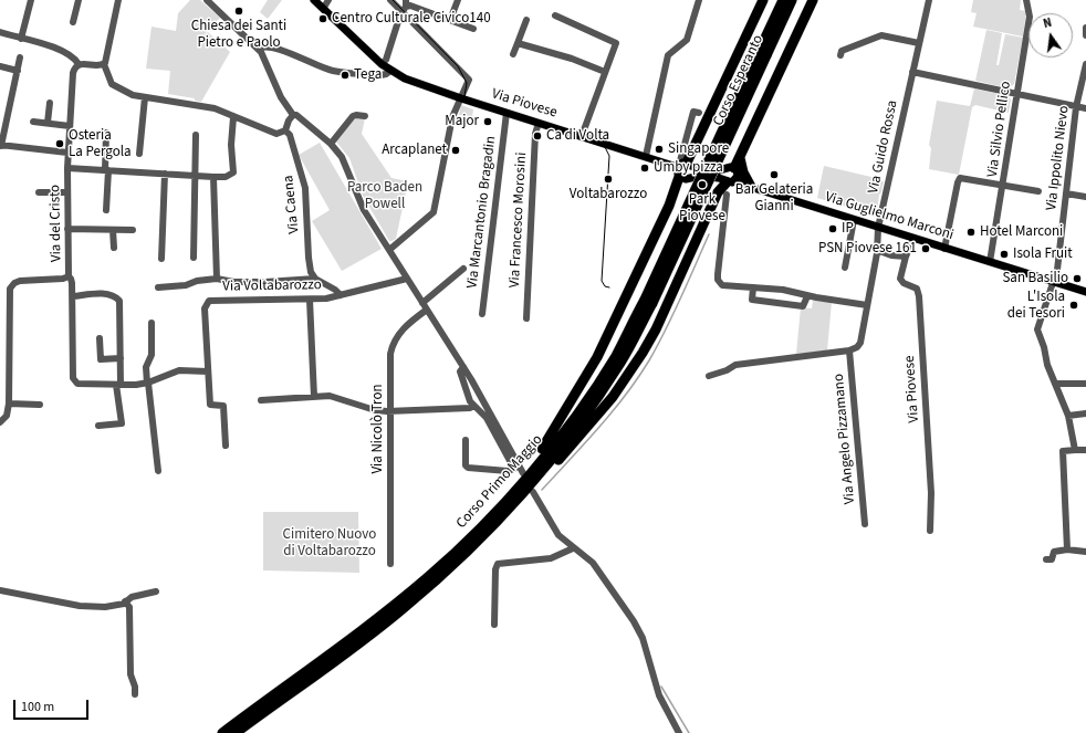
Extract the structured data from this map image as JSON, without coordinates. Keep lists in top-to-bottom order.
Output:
{
  "streets": {
    "highway": ["Corso Esperanto", "Corso Primo Maggio"],
    "main road": ["Via Piovese", "Via Guglielmo Marconi"],
    "street": [
      "Via Silvio Pellico",
      "Via Guido Rossa",
      "Via Ippolito Nievo",
      "Via Caena",
      "Via Marcantonio Bragadin",
      "Via Francesco Morosini",
      "Via del Cristo",
      "Via Voltabarozzo",
      "Via Nicolò Tron",
      "Via Angelo Pizzamano"
    ]
  },
  "crossings": [
    ["Corso Esperanto", "Corso Primo Maggio"],
    ["Via Piovese", "Via Marcantonio Bragadin"],
    ["Via Piovese", "Via Guglielmo Marconi"],
    ["Via Piovese", "Via Francesco Morosini"],
    ["Via Silvio Pellico", "Via Guglielmo Marconi"],
    ["Via Guido Rossa", "Via Guglielmo Marconi"],
    ["Via Ippolito Nievo", "Via Guglielmo Marconi"]
  ],
  "parks": ["Parco Baden Powell", "Cimitero Nuovo di Voltabarozzo"],
  "places": [
    "Chiesa dei Santi Pietro e Paolo",
    "Centro Culturale Civico140",
    "Tega",
    "Major",
    "Ca di Volta",
    "Osteria La Pergola",
    "Singapore",
    "Arcaplanet",
    "Umby pizza",
    "Bar Gelateria Gianni",
    "Voltabarozzo",
    "Park Piovese",
    "IP",
    "Hotel Marconi",
    "PSN Piovese 161",
    "Isola Fruit",
    "San Basilio",
    "L'Isola dei Tesori"
  ],
  "scale_bar": "100 m",
  "north": "top"
}
